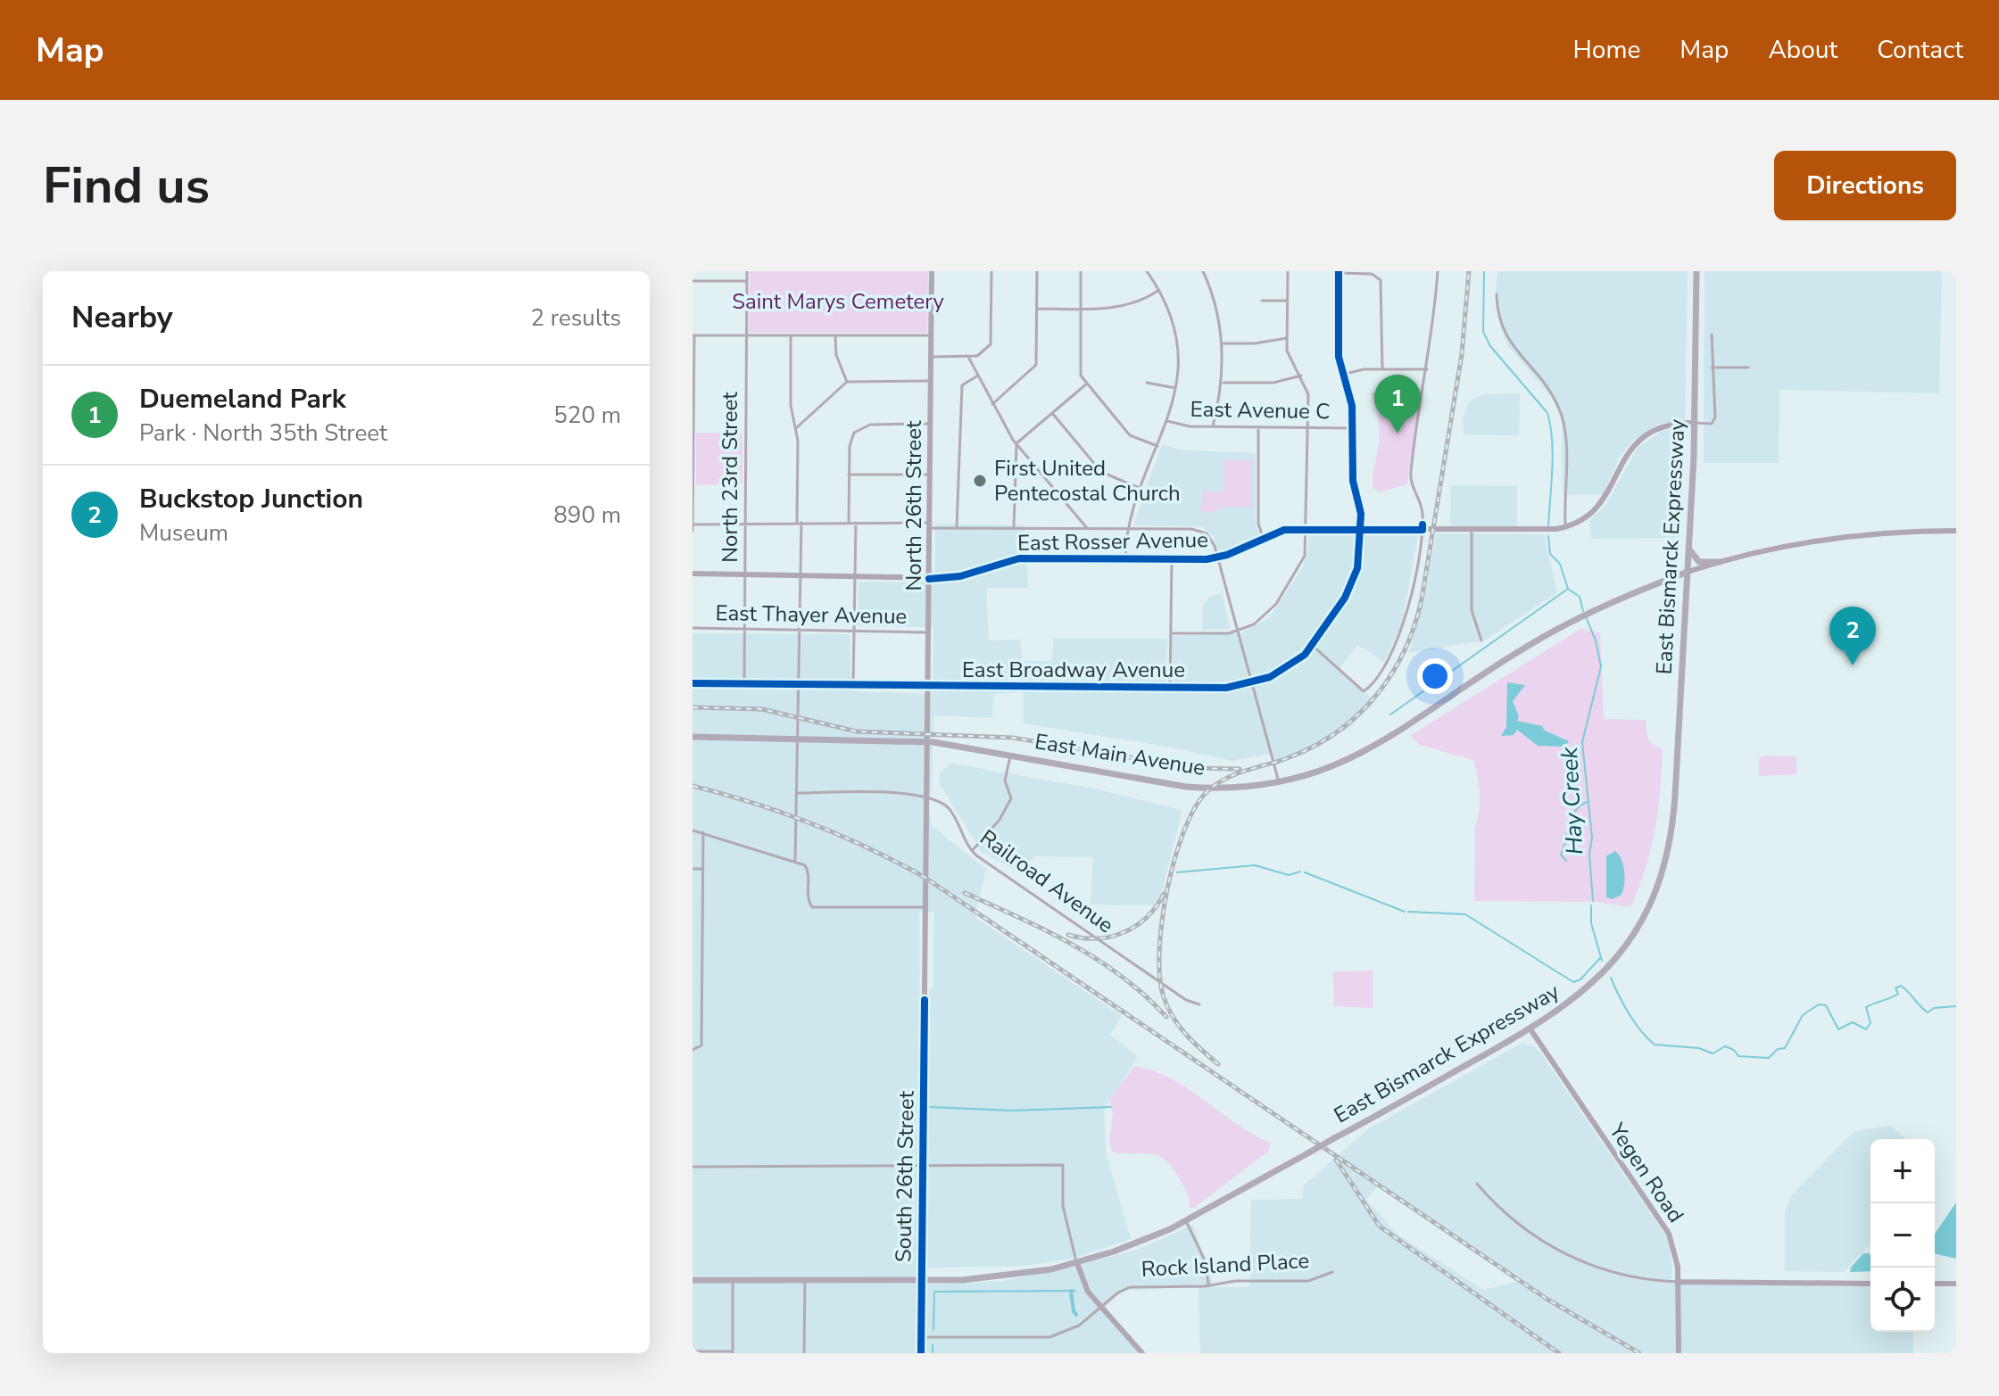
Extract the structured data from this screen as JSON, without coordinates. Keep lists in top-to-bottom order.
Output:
{
  "streets": {
    "main road": ["East Bismarck Expressway", "East Main Avenue"],
    "street": [
      "East Avenue C",
      "North 23rd Street",
      "North 26th Street",
      "East Rosser Avenue",
      "East Thayer Avenue",
      "East Broadway Avenue",
      "Railroad Avenue",
      "Yegen Road",
      "South 26th Street",
      "Rock Island Place"
    ]
  },
  "crossings": [
    ["East Avenue C", "East Broadway Avenue"],
    ["North 23rd Street", "East Rosser Avenue"],
    ["North 23rd Street", "East Thayer Avenue"],
    ["North 23rd Street", "East Broadway Avenue"],
    ["North 26th Street", "East Rosser Avenue"],
    ["North 26th Street", "East Thayer Avenue"],
    ["North 26th Street", "East Broadway Avenue"],
    ["North 26th Street", "East Main Avenue"],
    ["North 26th Street", "South 26th Street"],
    ["East Rosser Avenue", "East Bismarck Expressway"],
    ["East Rosser Avenue", "East Broadway Avenue"],
    ["East Bismarck Expressway", "East Main Avenue"],
    ["East Bismarck Expressway", "Yegen Road"],
    ["East Bismarck Expressway", "South 26th Street"],
    ["East Main Avenue", "South 26th Street"],
    ["Railroad Avenue", "South 26th Street"],
    ["South 26th Street", "Rock Island Place"]
  ],
  "water": ["Hay Creek"],
  "parks": ["Saint Marys Cemetery"],
  "places": ["First United Pentecostal Church"],
  "page": {
    "header": "Map",
    "nav": [
      "Home",
      "Map",
      "About",
      "Contact"
    ],
    "buttons": "Directions",
    "title": "Find us",
    "heading": ["Nearby", "2 results"],
    "list": [
      {
        "mark": "1",
        "name": "Duemeland Park",
        "note": "Park · North 35th Street",
        "value": "520 m"
      },
      {
        "mark": "2",
        "name": "Buckstop Junction",
        "note": "Museum",
        "value": "890 m"
      }
    ],
    "pins": ["1", "2"],
    "map_buttons": ["+", "−"]
  }
}
